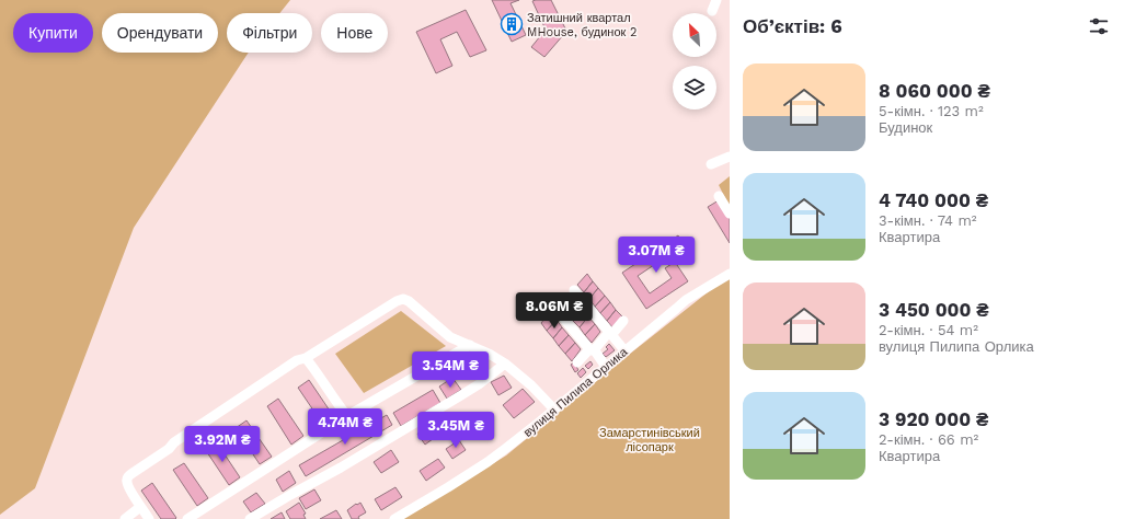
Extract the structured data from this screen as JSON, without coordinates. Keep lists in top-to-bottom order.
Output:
{
  "streets": {
    "street": ["вулиця Пилипа Орлика"]
  },
  "parks": ["Замарстинівський лісопарк"],
  "places": {
    "building": ["Затишний квартал MHouse, будинок 2"]
  },
  "north": "top left",
  "page": {
    "heading": "Об’єктів: 6",
    "chip": [
      "Купити",
      "Орендувати",
      "Фільтри",
      "Нове"
    ],
    "list": [
      {
        "name": "8 060 000 ₴",
        "note": "5-кімн. · 123 m² · Будинок"
      },
      {
        "name": "4 740 000 ₴",
        "note": "3-кімн. · 74 m² · Квартира"
      },
      {
        "name": "3 450 000 ₴",
        "note": "2-кімн. · 54 m² · вулиця Пилипа Орлика"
      },
      {
        "name": "3 920 000 ₴",
        "note": "2-кімн. · 66 m² · Квартира"
      }
    ],
    "price": [
      "3.07M ₴",
      "8.06M ₴",
      "3.54M ₴",
      "4.74M ₴",
      "3.45M ₴",
      "3.92M ₴"
    ]
  }
}
